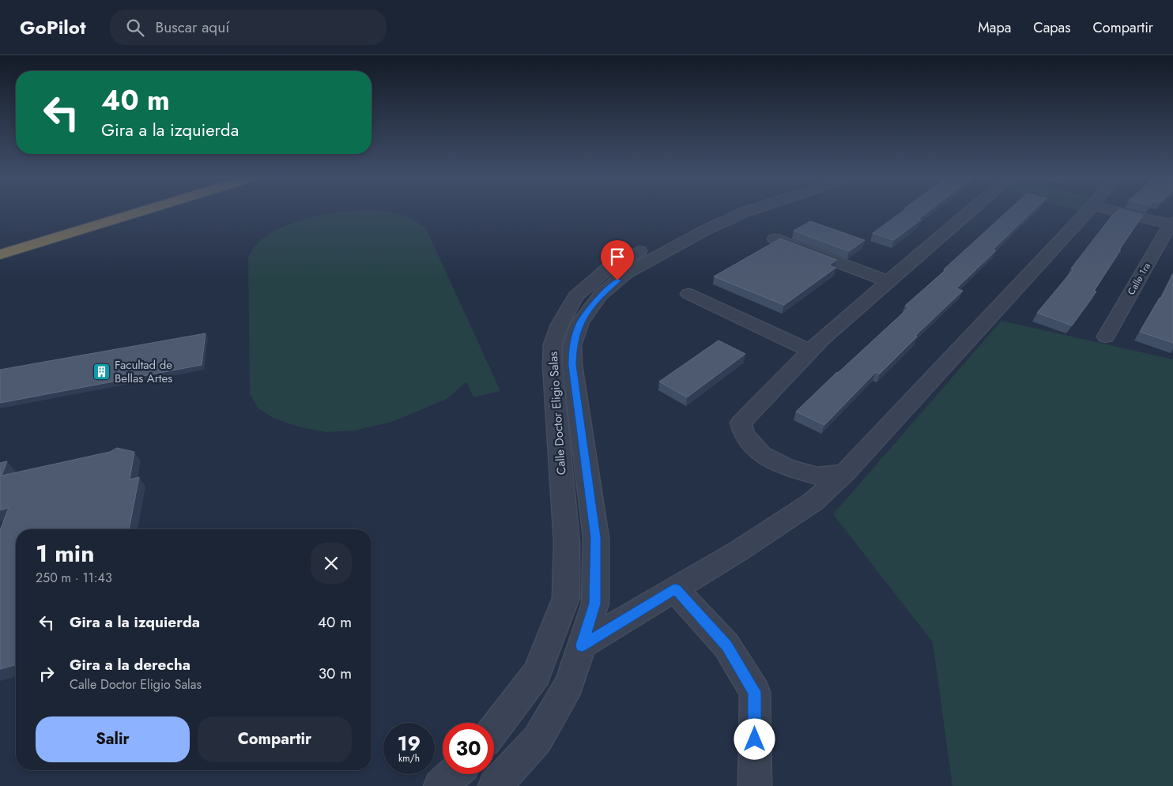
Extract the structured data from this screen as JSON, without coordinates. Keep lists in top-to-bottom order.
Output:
{
  "streets": {
    "street": ["Calle 1ra", "Calle Doctor Eligio Salas"]
  },
  "places": {
    "building": ["Facultad de Bellas Artes"]
  },
  "page": {
    "header": "GoPilot",
    "search": "Buscar aquí",
    "nav": ["Mapa", "Capas", "Compartir"],
    "turn": ["40 m", "Gira a la izquierda"],
    "heading": ["1 min", "250 m · 11:43"],
    "list": [
      {
        "name": "Gira a la izquierda",
        "value": "40 m"
      },
      {
        "name": "Gira a la derecha",
        "note": "Calle Doctor Eligio Salas",
        "value": "30 m"
      }
    ],
    "buttons": ["Salir", "Compartir"],
    "speed": "19 km/h",
    "limit": "30"
  }
}
